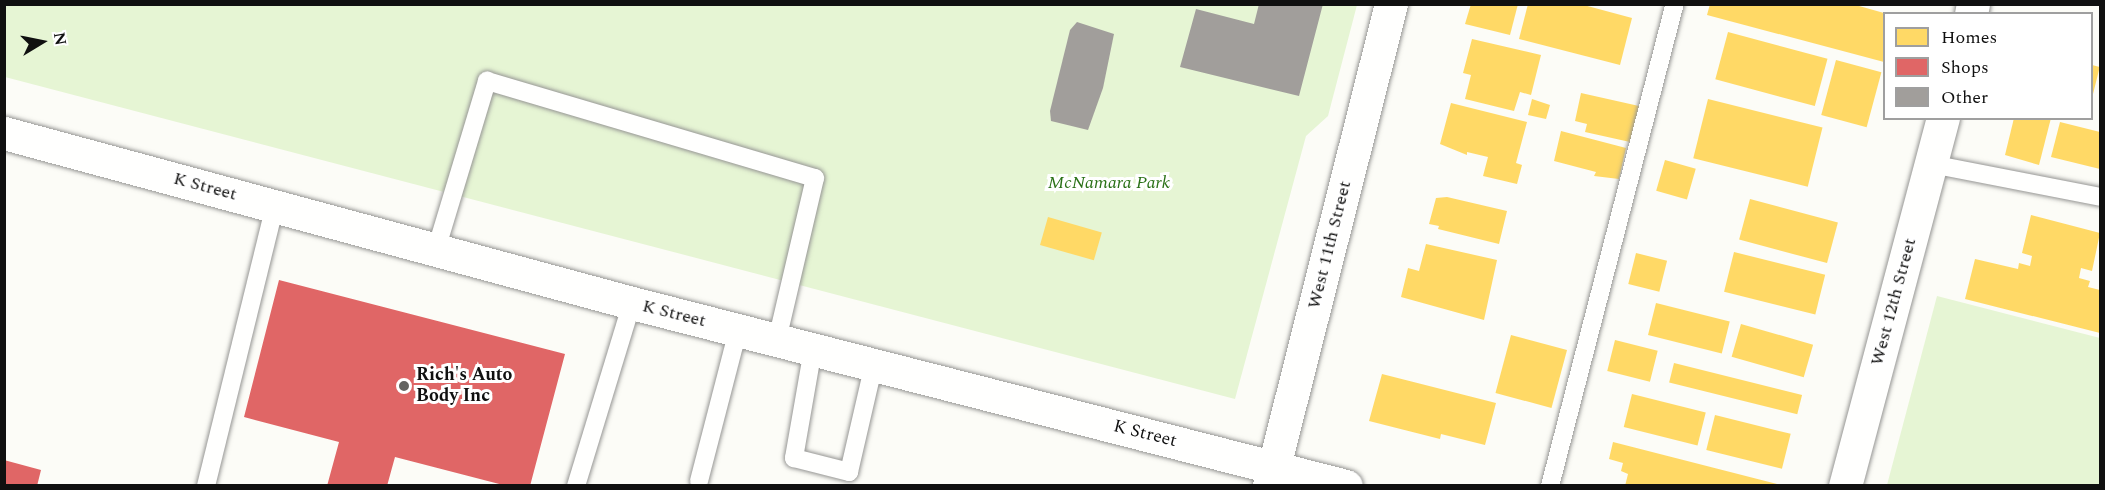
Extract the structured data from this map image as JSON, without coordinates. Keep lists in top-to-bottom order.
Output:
{
  "streets": {
    "street": ["K Street", "West 11th Street", "West 12th Street"]
  },
  "crossings": [
    ["K Street", "West 11th Street"]
  ],
  "parks": ["McNamara Park"],
  "places": ["Rich's Auto Body Inc"],
  "legend": ["Homes", "Shops", "Other"],
  "north": "right"
}
